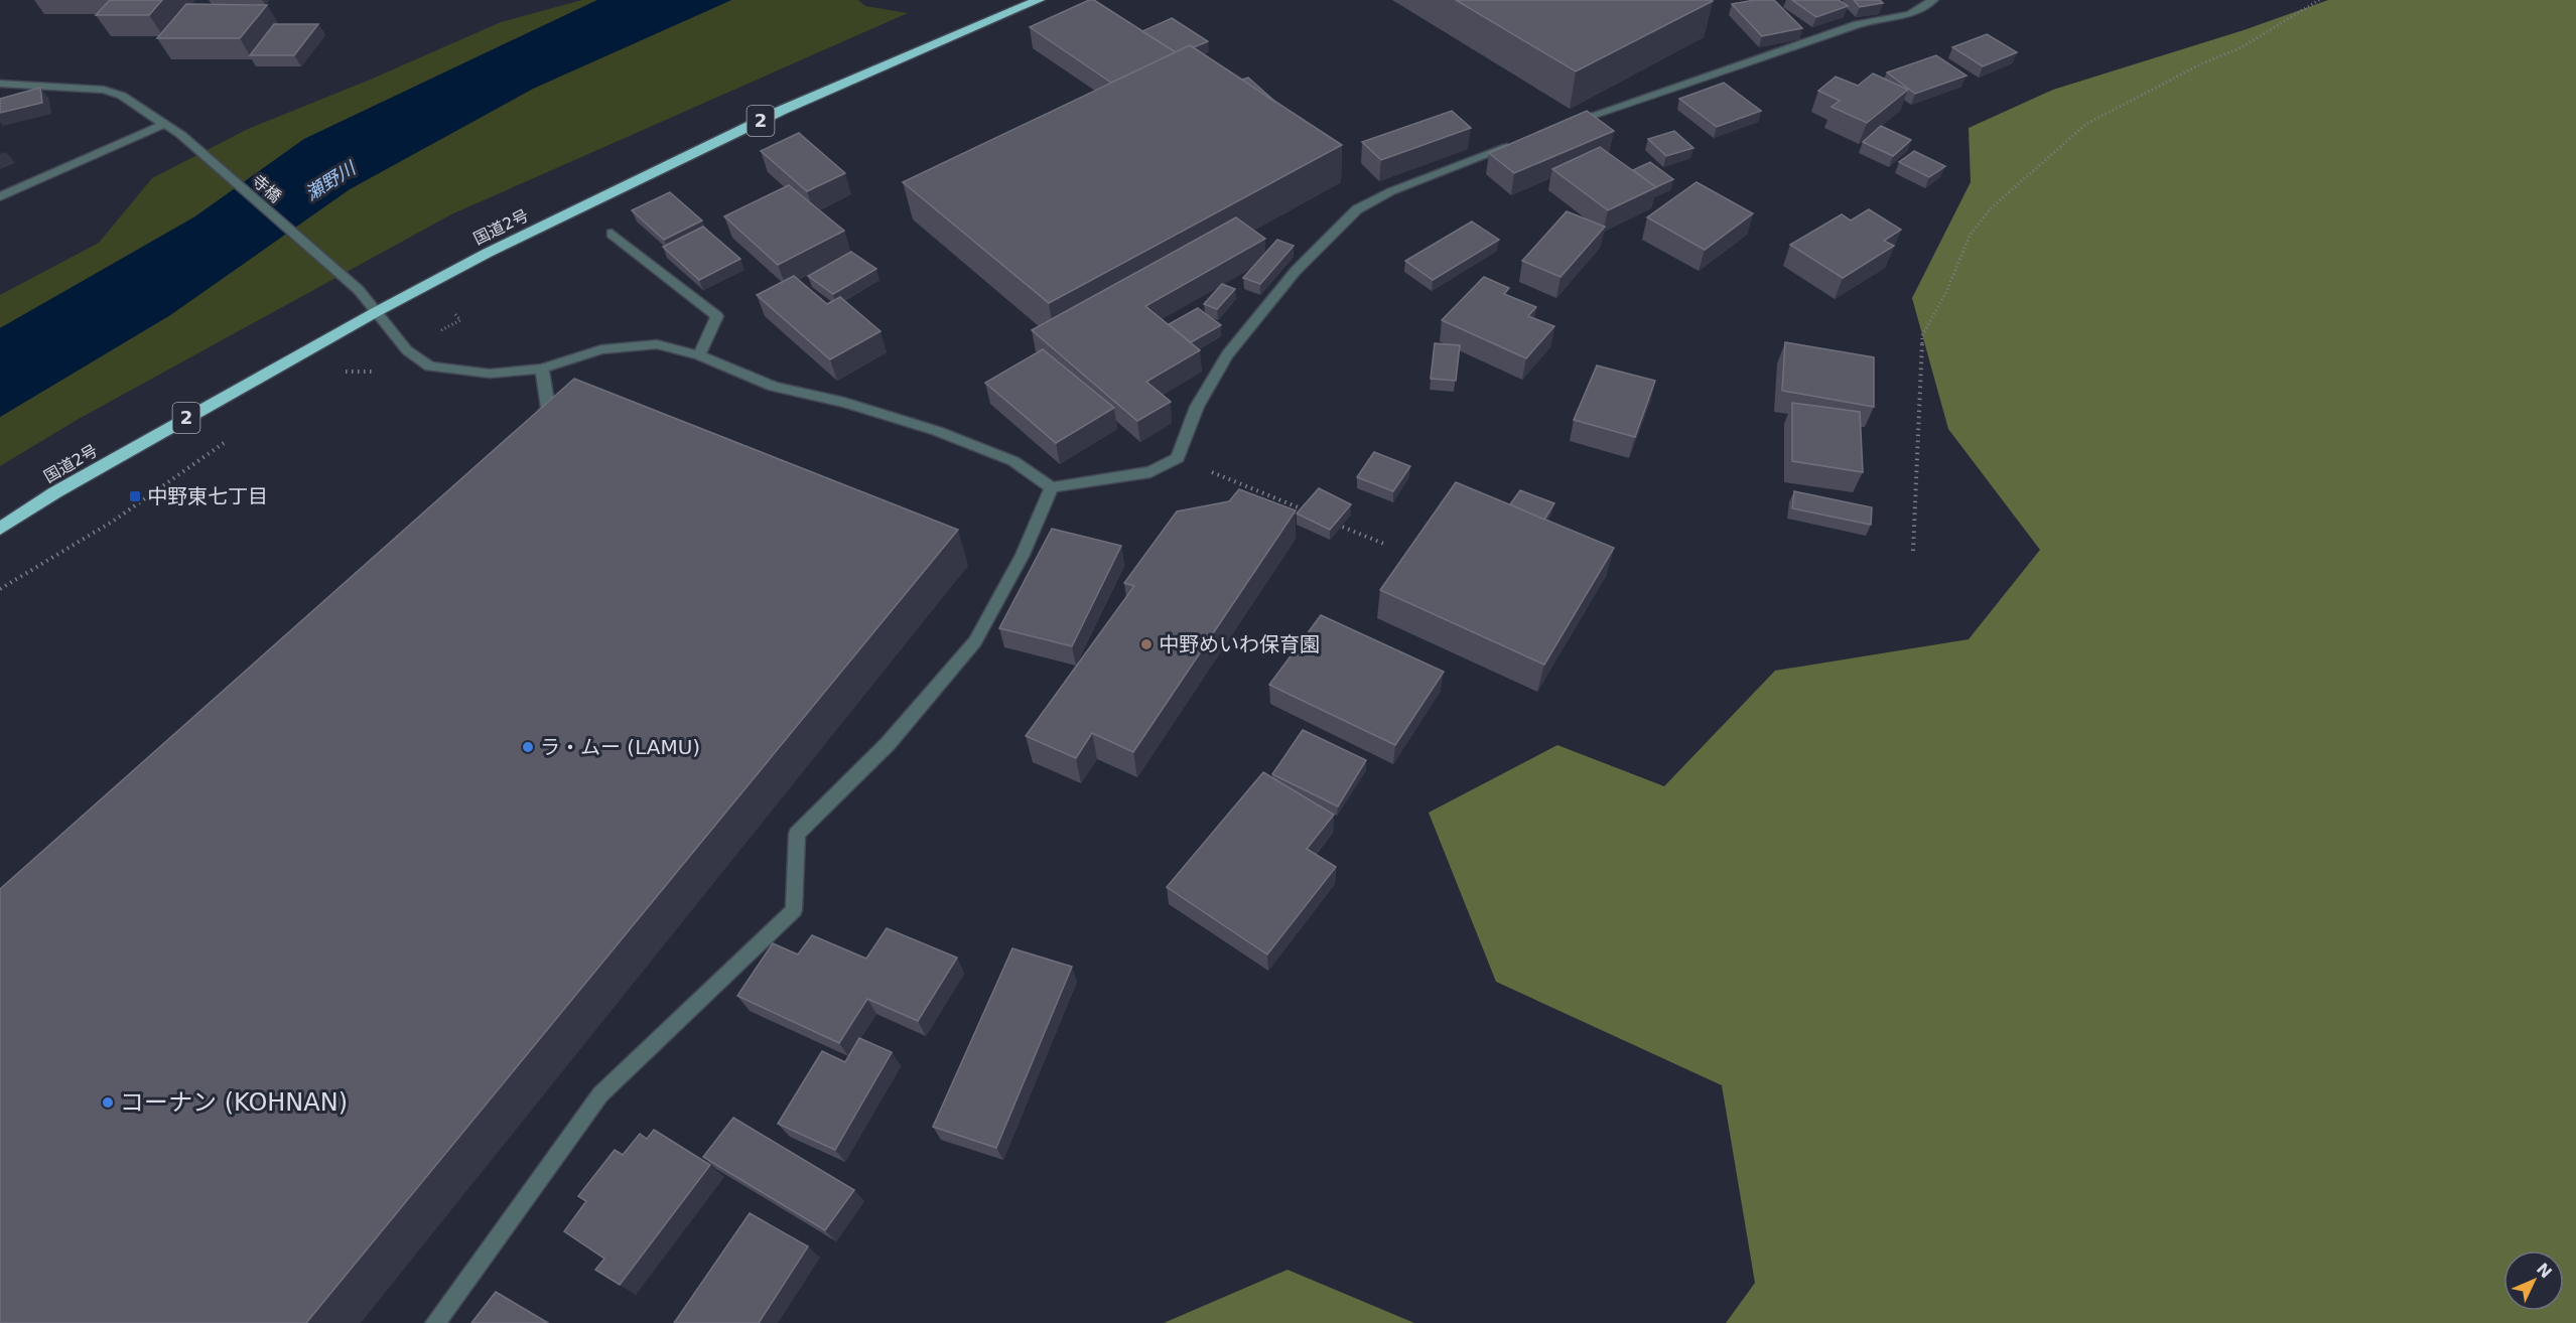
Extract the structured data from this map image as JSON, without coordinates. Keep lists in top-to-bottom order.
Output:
{
  "streets": {
    "highway": ["2", "国道2号"],
    "street": ["寺橋"]
  },
  "crossings": [
    ["寺橋", "国道2号"]
  ],
  "water": ["瀬野川"],
  "places": {
    "transit": ["中野東七丁目"],
    "other": ["中野めいわ保育園", "ラ・ムー (LAMU)", "コーナン (KOHNAN)"]
  },
  "north": "top right"
}
